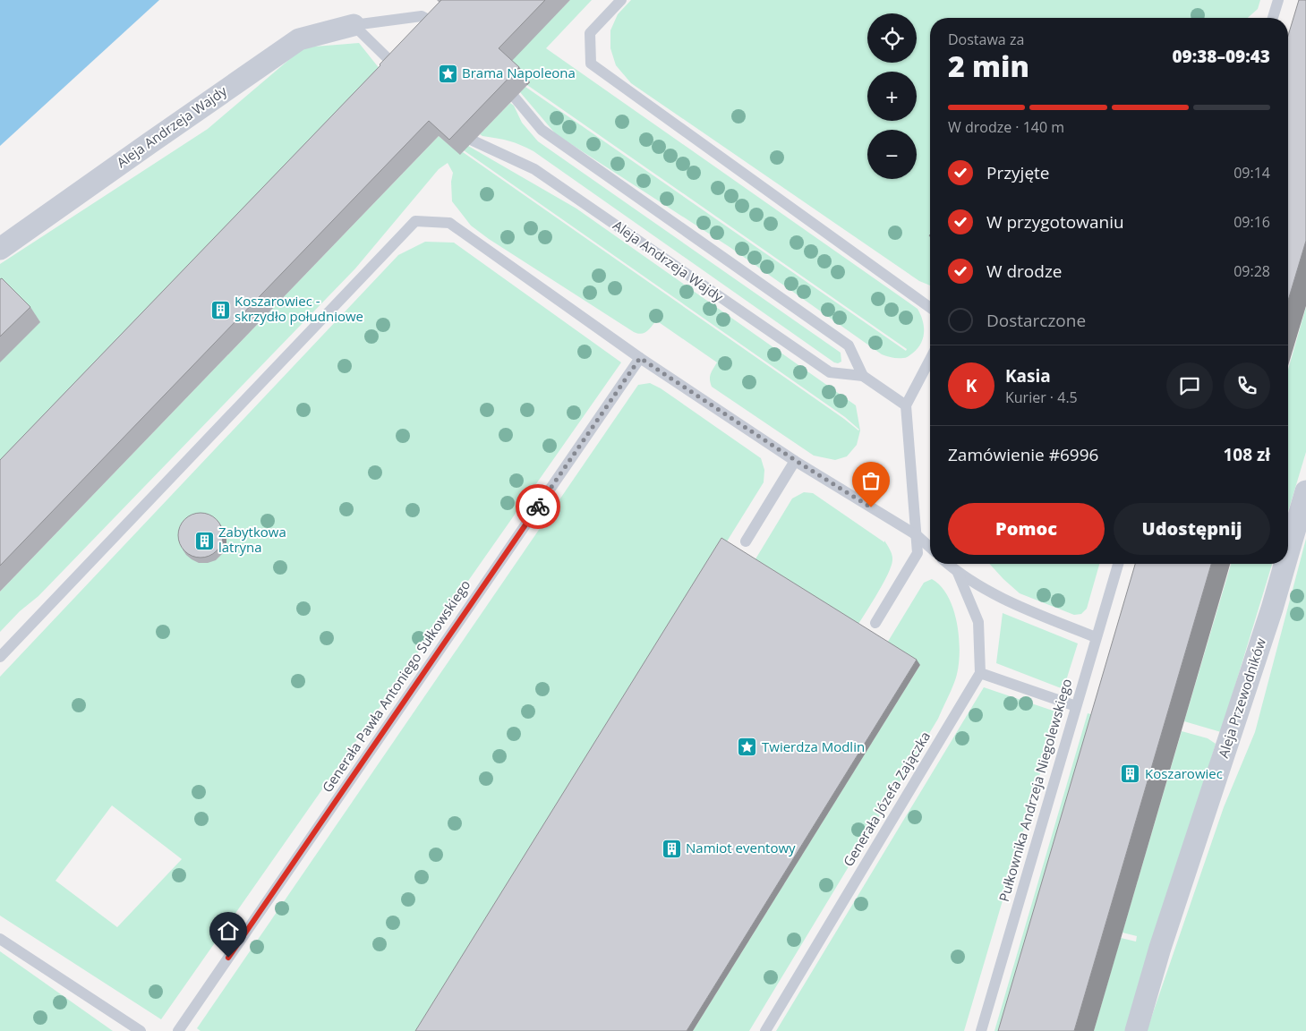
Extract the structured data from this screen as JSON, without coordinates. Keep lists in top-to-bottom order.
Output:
{
  "streets": {
    "street": ["Aleja Andrzeja Wajdy", "Aleja Przewodników"],
    "lane": ["Generała Pawła Antoniego Sułkowskiego", "Pułkownika Andrzeja Niegolewskiego", "Generała Józefa Zajączka"]
  },
  "places": {
    "place": ["Brama Napoleona", "Twierdza Modlin"],
    "building": [
      "Koszarowiec - skrzydło południowe",
      "Zabytkowa latryna",
      "Koszarowiec",
      "Namiot eventowy"
    ]
  },
  "page": {
    "map_buttons": ["+", "−"],
    "heading": ["2 min", "Dostawa za", "09:38–09:43"],
    "panel": [
      "Kasia",
      "Kurier · 4.5",
      "Zamówienie #6996",
      "108 zł"
    ],
    "bar": "W drodze · 140 m",
    "list": [
      ["Przyjęte", "09:14"],
      ["W przygotowaniu", "09:16"],
      ["W drodze", "09:28"],
      "Dostarczone"
    ],
    "round": "K",
    "buttons": ["Pomoc", "Udostępnij"]
  }
}
